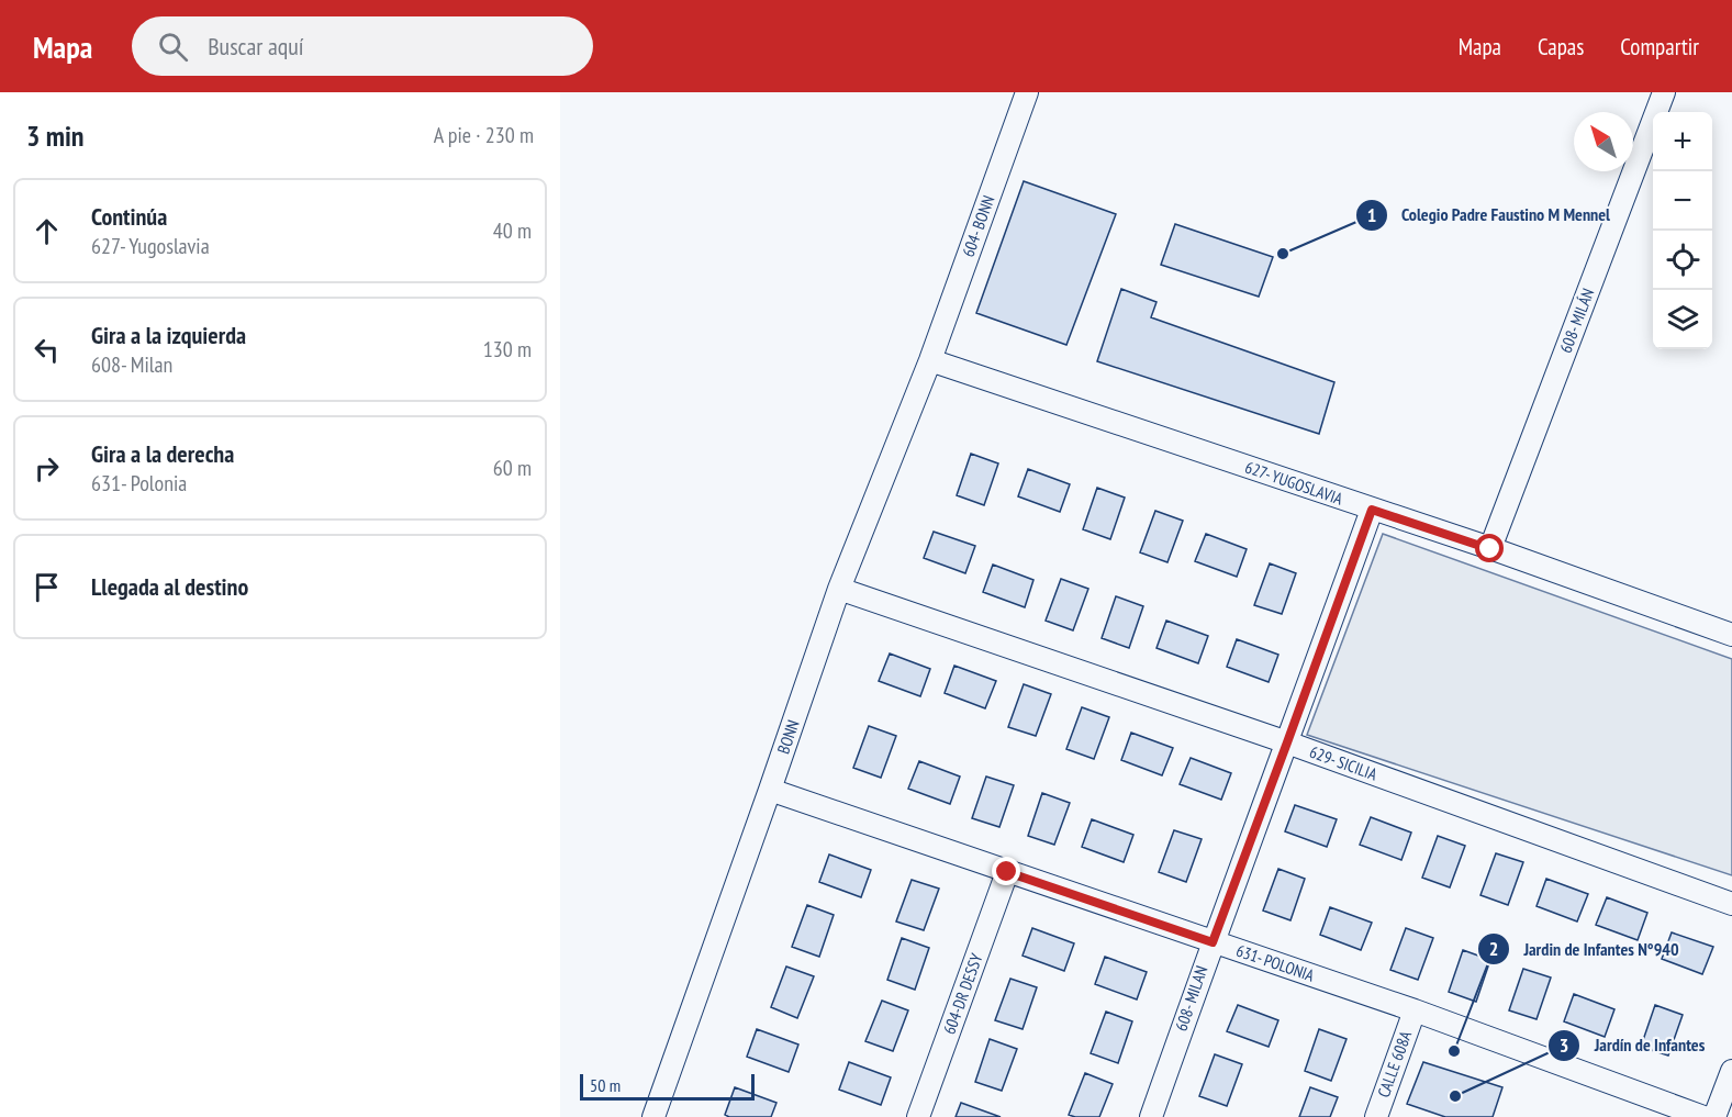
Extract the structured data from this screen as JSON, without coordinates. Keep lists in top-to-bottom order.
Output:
{
  "streets": {
    "street": [
      "604- BONN",
      "608- MILÁN",
      "627- YUGOSLAVIA",
      "BONN",
      "629- SICILIA",
      "631- POLONIA",
      "604-DR DESSY",
      "608- MILAN",
      "CALLE 608A"
    ]
  },
  "crossings": [
    ["604- BONN", "627- YUGOSLAVIA"],
    ["604- BONN", "BONN"],
    ["608- MILÁN", "627- YUGOSLAVIA"],
    ["627- YUGOSLAVIA", "BONN"],
    ["627- YUGOSLAVIA", "608- MILAN"],
    ["BONN", "629- SICILIA"],
    ["BONN", "631- POLONIA"],
    ["629- SICILIA", "608- MILAN"],
    ["631- POLONIA", "604-DR DESSY"],
    ["631- POLONIA", "608- MILAN"],
    ["631- POLONIA", "CALLE 608A"]
  ],
  "places": ["Colegio Padre Faustino M Mennel", "Jardin de Infantes N°940", "Jardín de Infantes"],
  "scale_bar": "50 m",
  "north": "top left",
  "page": {
    "header": "Mapa",
    "search": "Buscar aquí",
    "nav": ["Mapa", "Capas", "Compartir"],
    "heading": ["3 min", "A pie · 230 m"],
    "map_buttons": ["+", "−"],
    "list": [
      ["Continúa", "627- Yugoslavia", "40 m"],
      ["Gira a la izquierda", "608- Milan", "130 m"],
      ["Gira a la derecha", "631- Polonia", "60 m"],
      "Llegada al destino"
    ],
    "scale": "50 m"
  }
}
